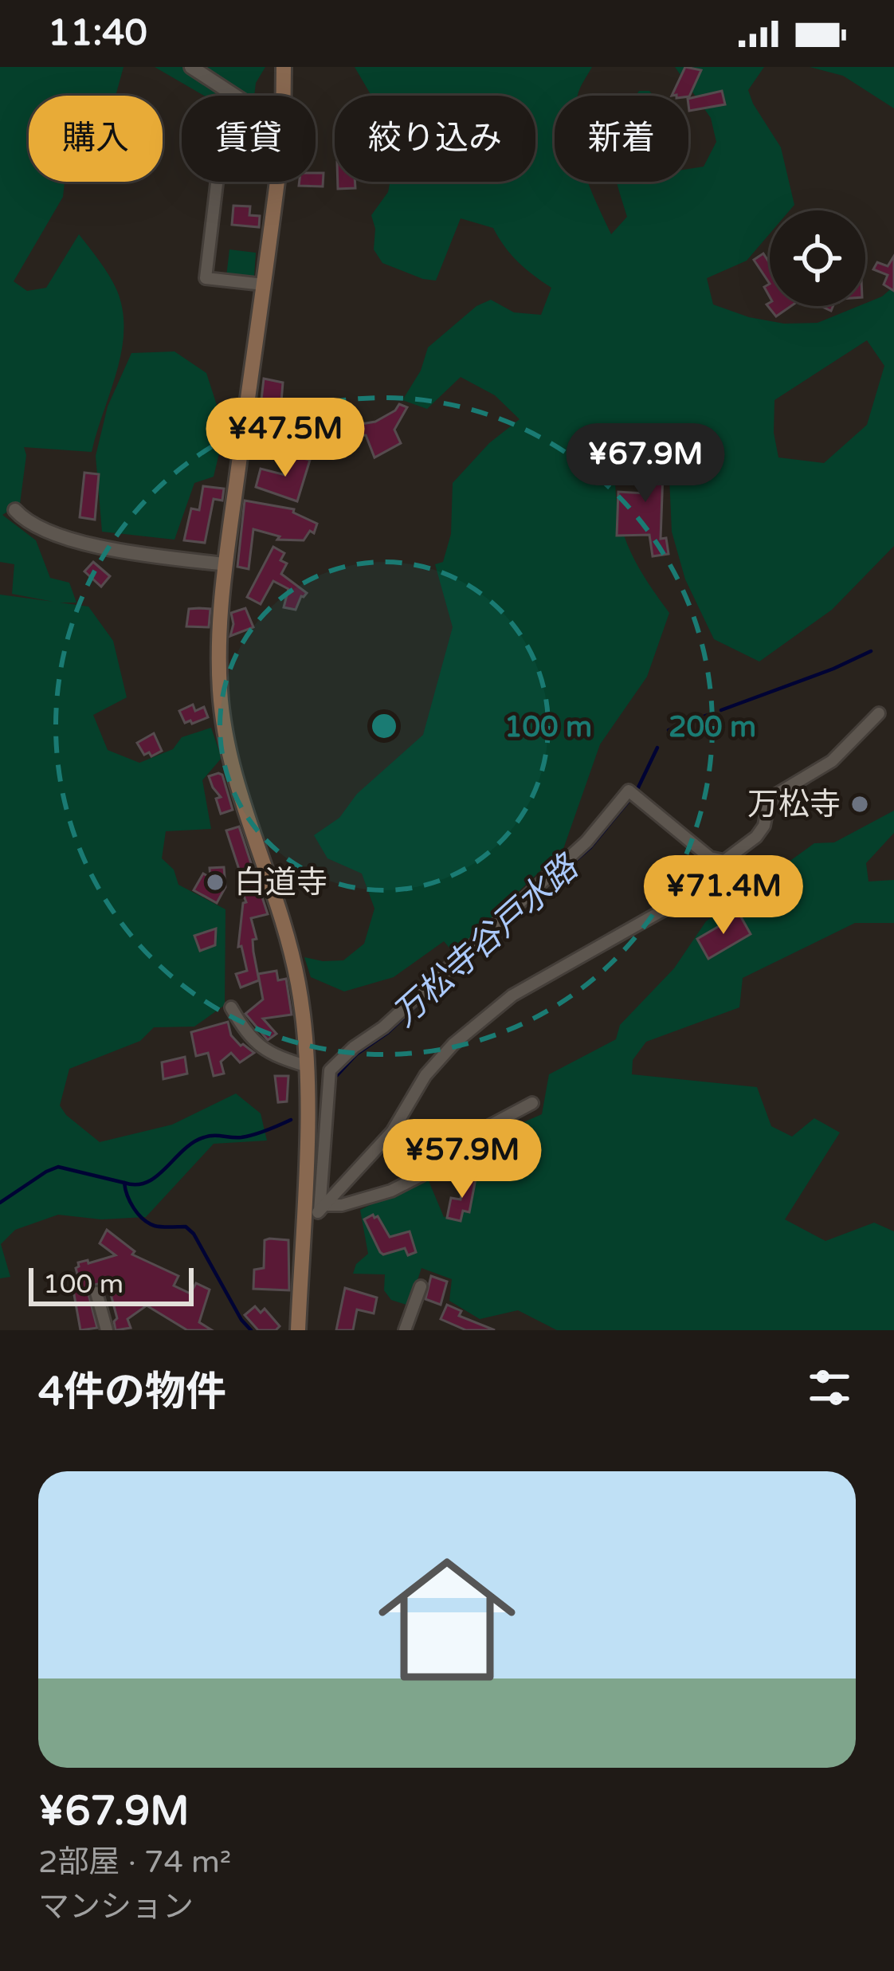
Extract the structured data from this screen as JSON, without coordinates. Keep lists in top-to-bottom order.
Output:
{
  "water": ["万松寺谷戸水路"],
  "places": ["万松寺", "白道寺"],
  "scale_bar": "100 m",
  "page": {
    "status": "11:40",
    "chip": [
      "購入",
      "賃貸",
      "絞り込み",
      "新着"
    ],
    "price": [
      "¥47.5M",
      "¥67.9M",
      "¥71.4M",
      "¥57.9M"
    ],
    "scale": "100 m",
    "heading": "4件の物件",
    "list": [
      {
        "name": "¥67.9M",
        "note": "2部屋 · 74 m² · マンション"
      }
    ]
  },
  "rings": ["100 m", "200 m"]
}
